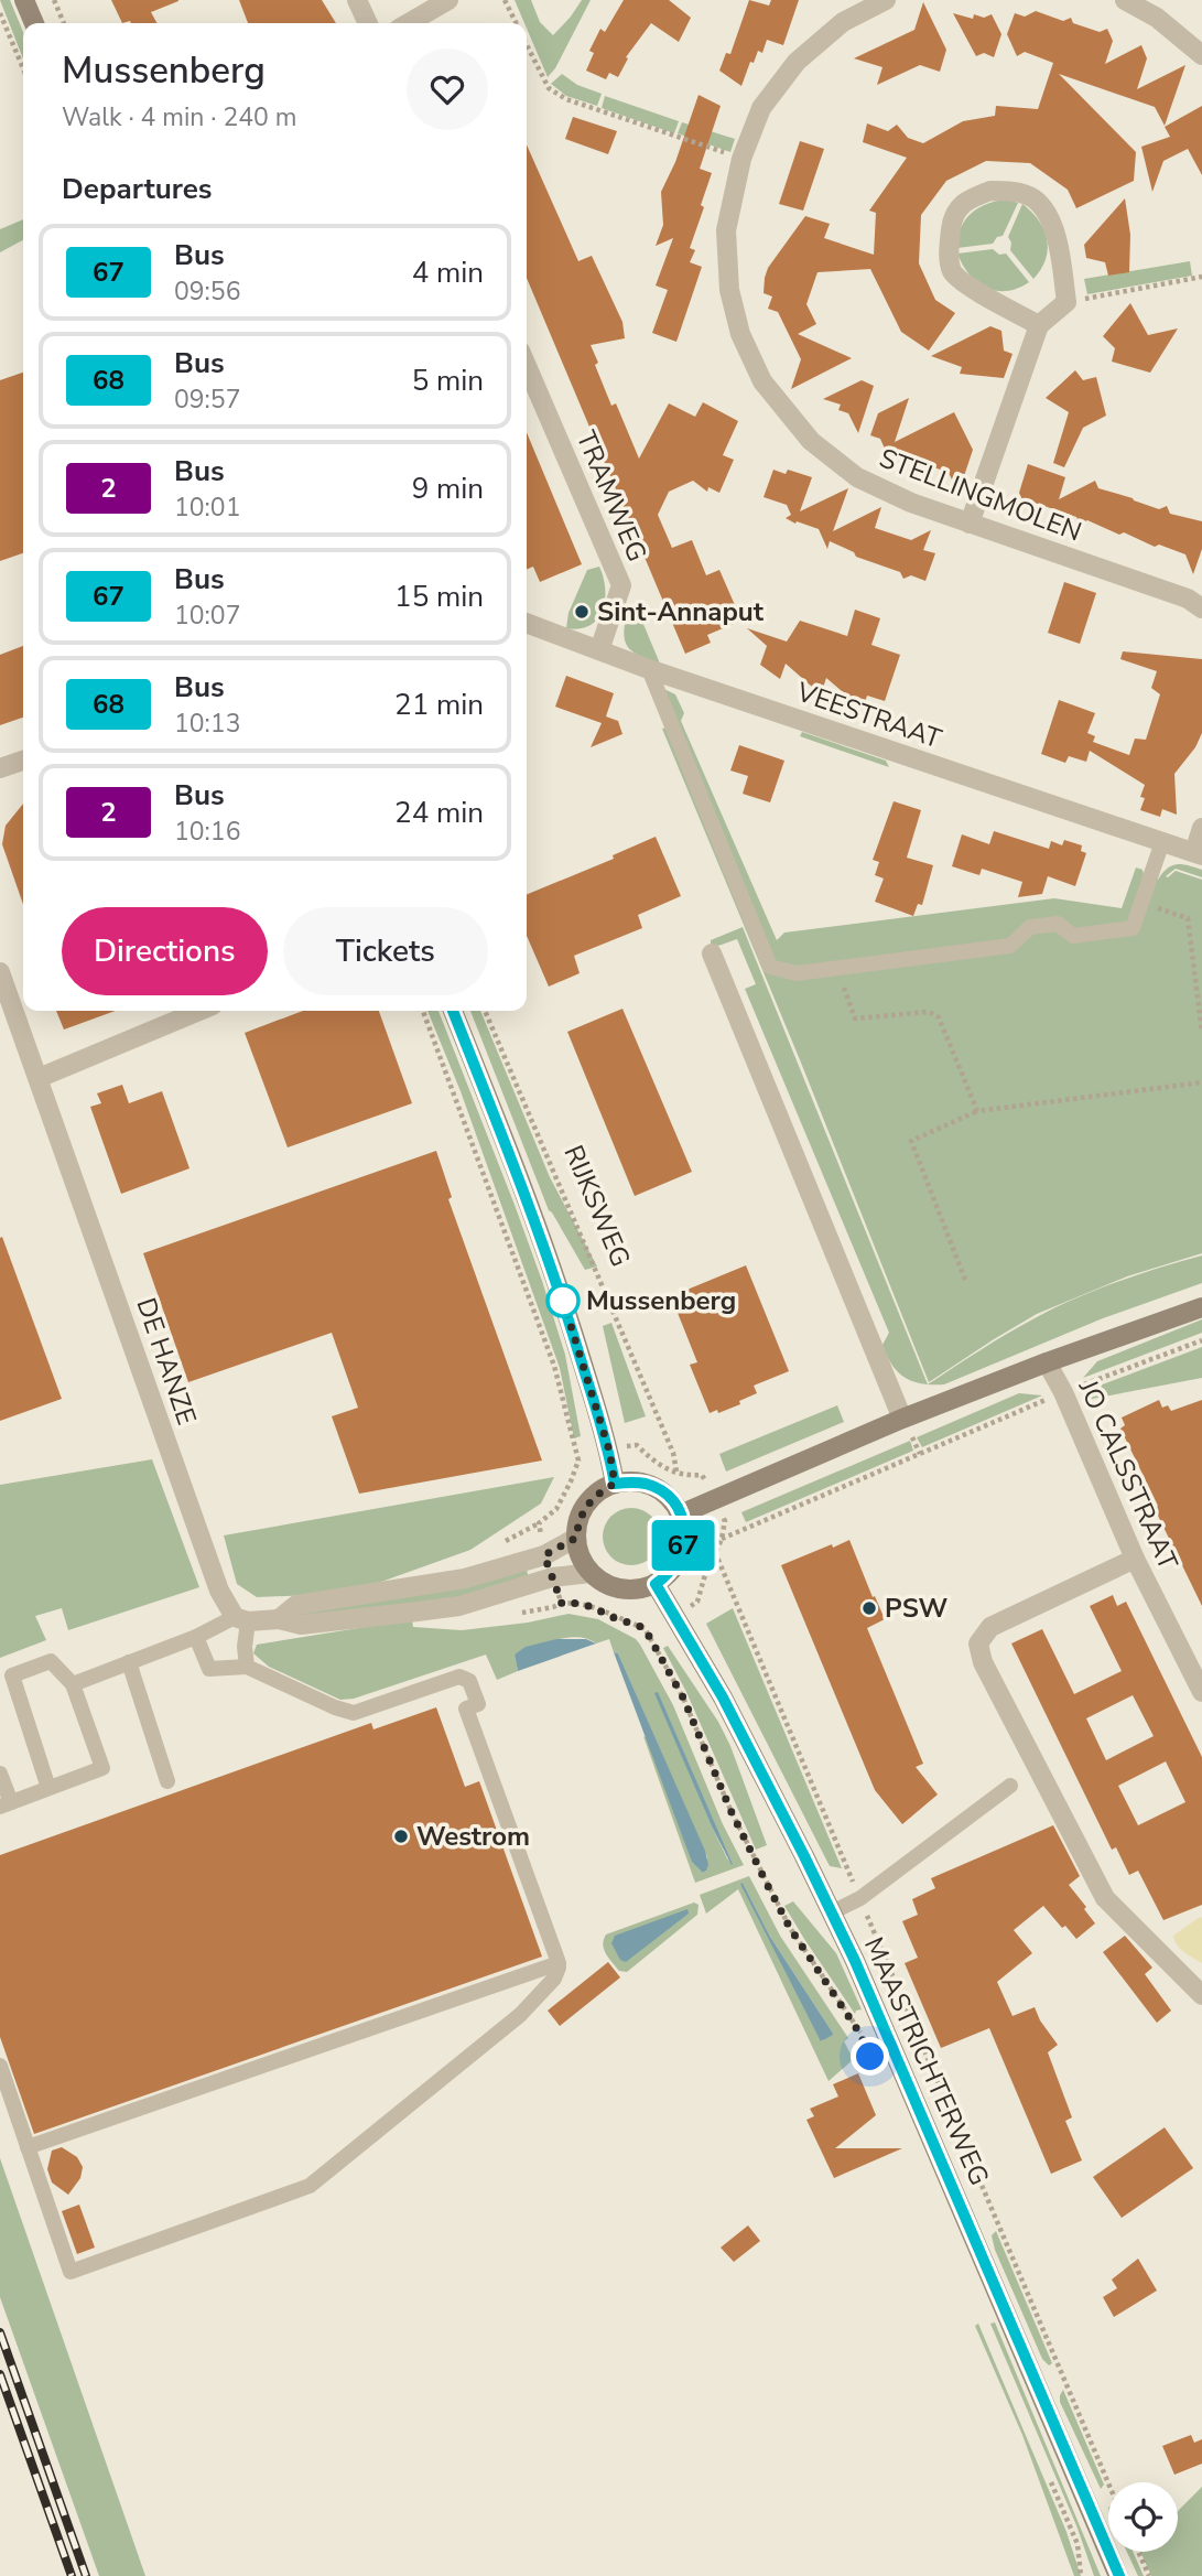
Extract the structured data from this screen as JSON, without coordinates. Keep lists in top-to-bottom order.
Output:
{
  "streets": {
    "main road": ["MAASTRICHTERWEG"],
    "street": [
      "STELLINGMOLEN",
      "TRAMWEG",
      "VEESTRAAT",
      "DE HANZE",
      "JO CALSSTRAAT"
    ],
    "path": ["RIJKSWEG"]
  },
  "crossings": [
    ["TRAMWEG", "VEESTRAAT"]
  ],
  "places": [
    "Sint-Annaput",
    "Mussenberg",
    "PSW",
    "Westrom"
  ],
  "lines": ["bus line 67"],
  "page": {
    "on_map": "67",
    "heading": [
      ["Mussenberg", "Walk · 4 min · 240 m"],
      "Departures"
    ],
    "list": [
      {
        "mark": "67",
        "name": "Bus",
        "note": "09:56",
        "value": "4 min"
      },
      {
        "mark": "68",
        "name": "Bus",
        "note": "09:57",
        "value": "5 min"
      },
      {
        "mark": "2",
        "name": "Bus",
        "note": "10:01",
        "value": "9 min"
      },
      {
        "mark": "67",
        "name": "Bus",
        "note": "10:07",
        "value": "15 min"
      },
      {
        "mark": "68",
        "name": "Bus",
        "note": "10:13",
        "value": "21 min"
      },
      {
        "mark": "2",
        "name": "Bus",
        "note": "10:16",
        "value": "24 min"
      }
    ],
    "buttons": ["Directions", "Tickets"]
  }
}
